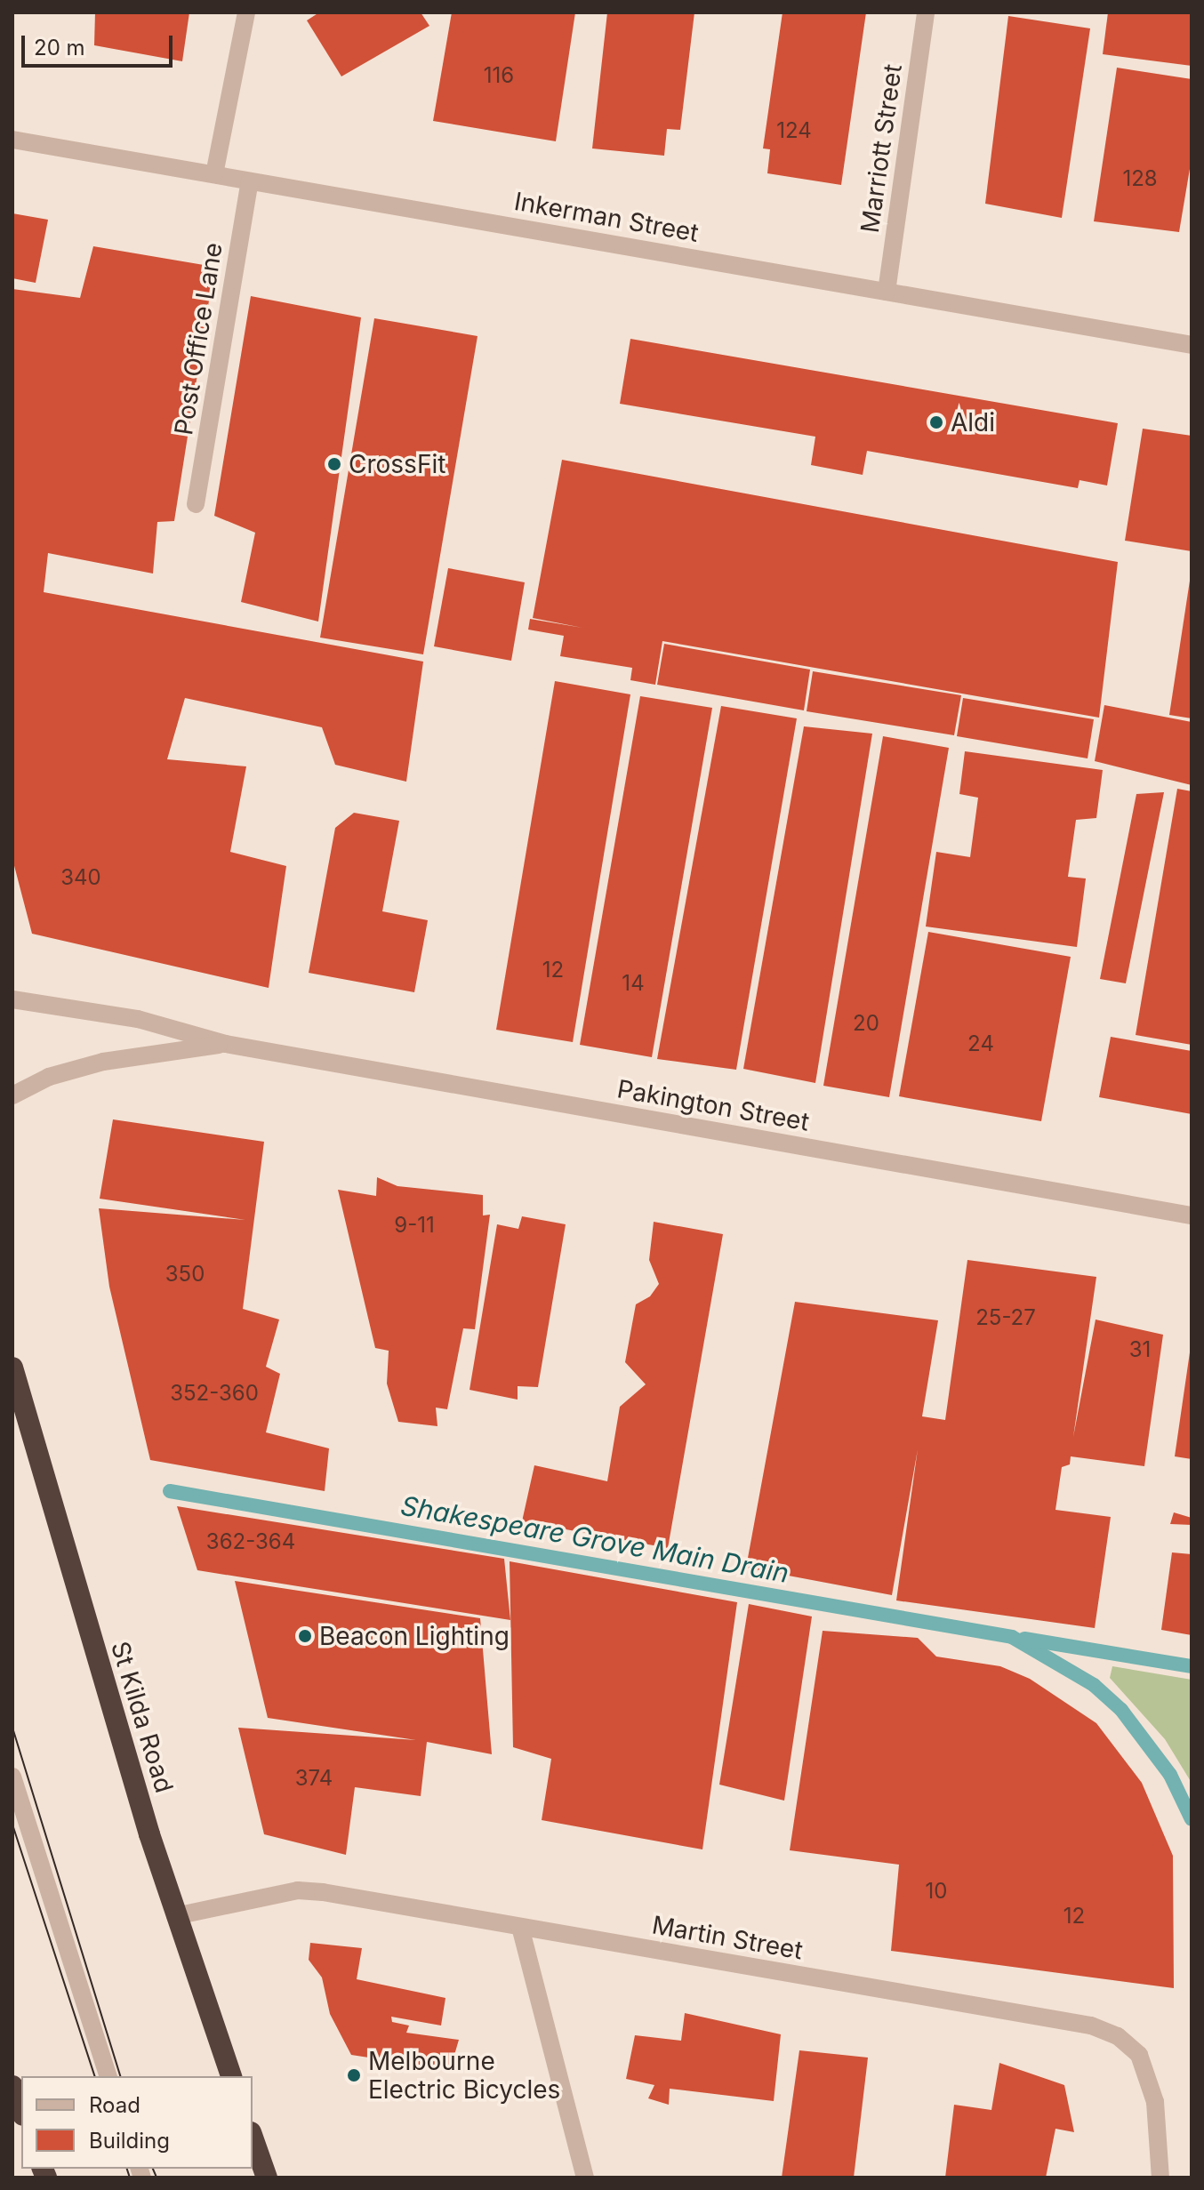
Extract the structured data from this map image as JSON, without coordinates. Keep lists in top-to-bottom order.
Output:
{
  "streets": {
    "highway": ["St Kilda Road"],
    "street": [
      "Marriott Street",
      "Inkerman Street",
      "Post Office Lane",
      "Pakington Street",
      "Martin Street"
    ]
  },
  "crossings": [
    ["Marriott Street", "Inkerman Street"],
    ["Inkerman Street", "Post Office Lane"],
    ["St Kilda Road", "Martin Street"]
  ],
  "water": ["Shakespeare Grove Main Drain"],
  "places": [
    "Aldi",
    "CrossFit",
    "Beacon Lighting",
    "Melbourne Electric Bicycles"
  ],
  "house_numbers": [
    "116",
    "124",
    "128",
    "340",
    "12",
    "14",
    "20",
    "24",
    "9-11",
    "350",
    "25-27",
    "31",
    "352-360",
    "362-364",
    "374",
    "10",
    "12"
  ],
  "legend": ["Road", "Building"],
  "scale_bar": "20 m"
}
